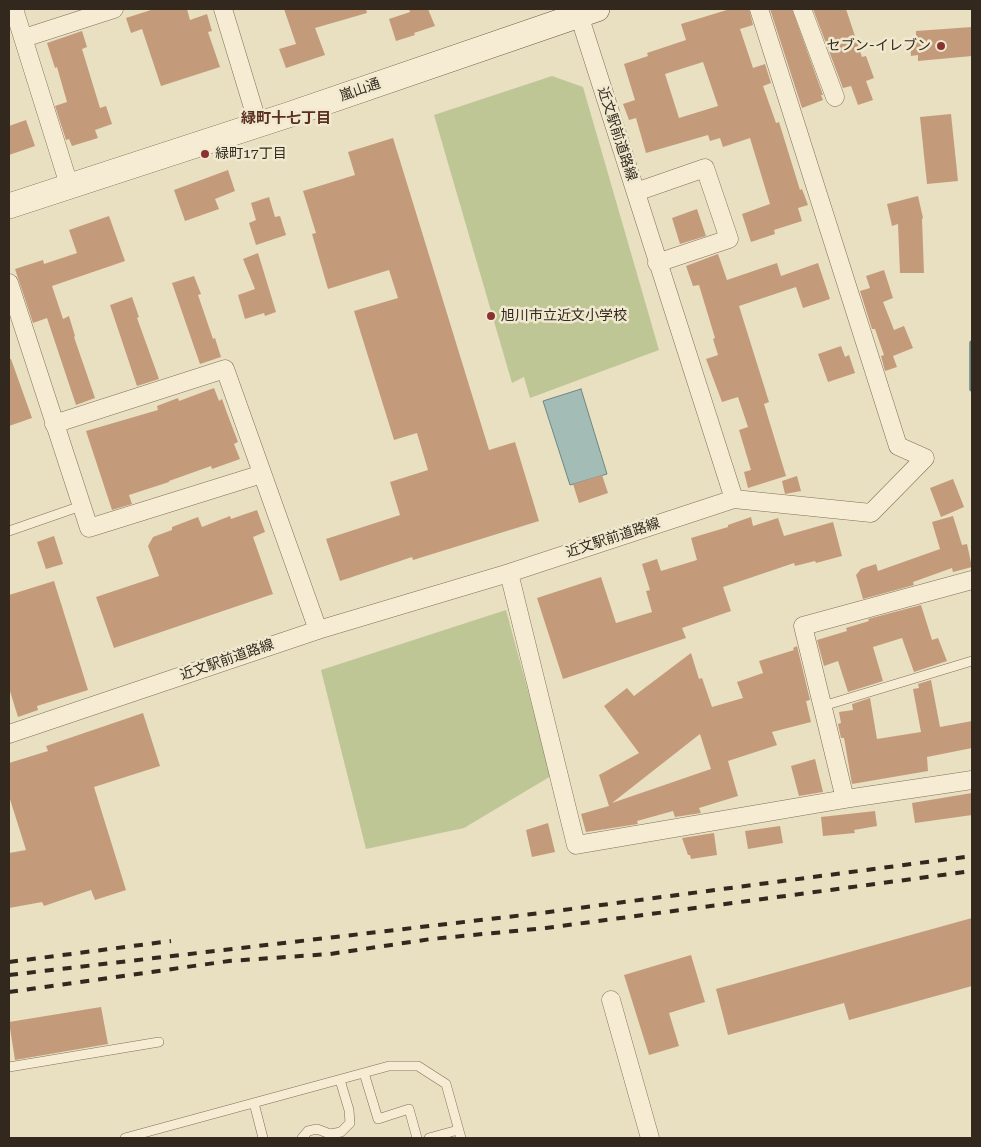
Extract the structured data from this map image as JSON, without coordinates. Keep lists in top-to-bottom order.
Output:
{
  "streets": {
    "street": ["嵐山通", "近文駅前道路線"]
  },
  "crossings": [
    ["嵐山通", "近文駅前道路線"]
  ],
  "districts": ["緑町十七丁目"],
  "places": ["セブン-イレブン", "緑町17丁目", "旭川市立近文小学校"]
}
